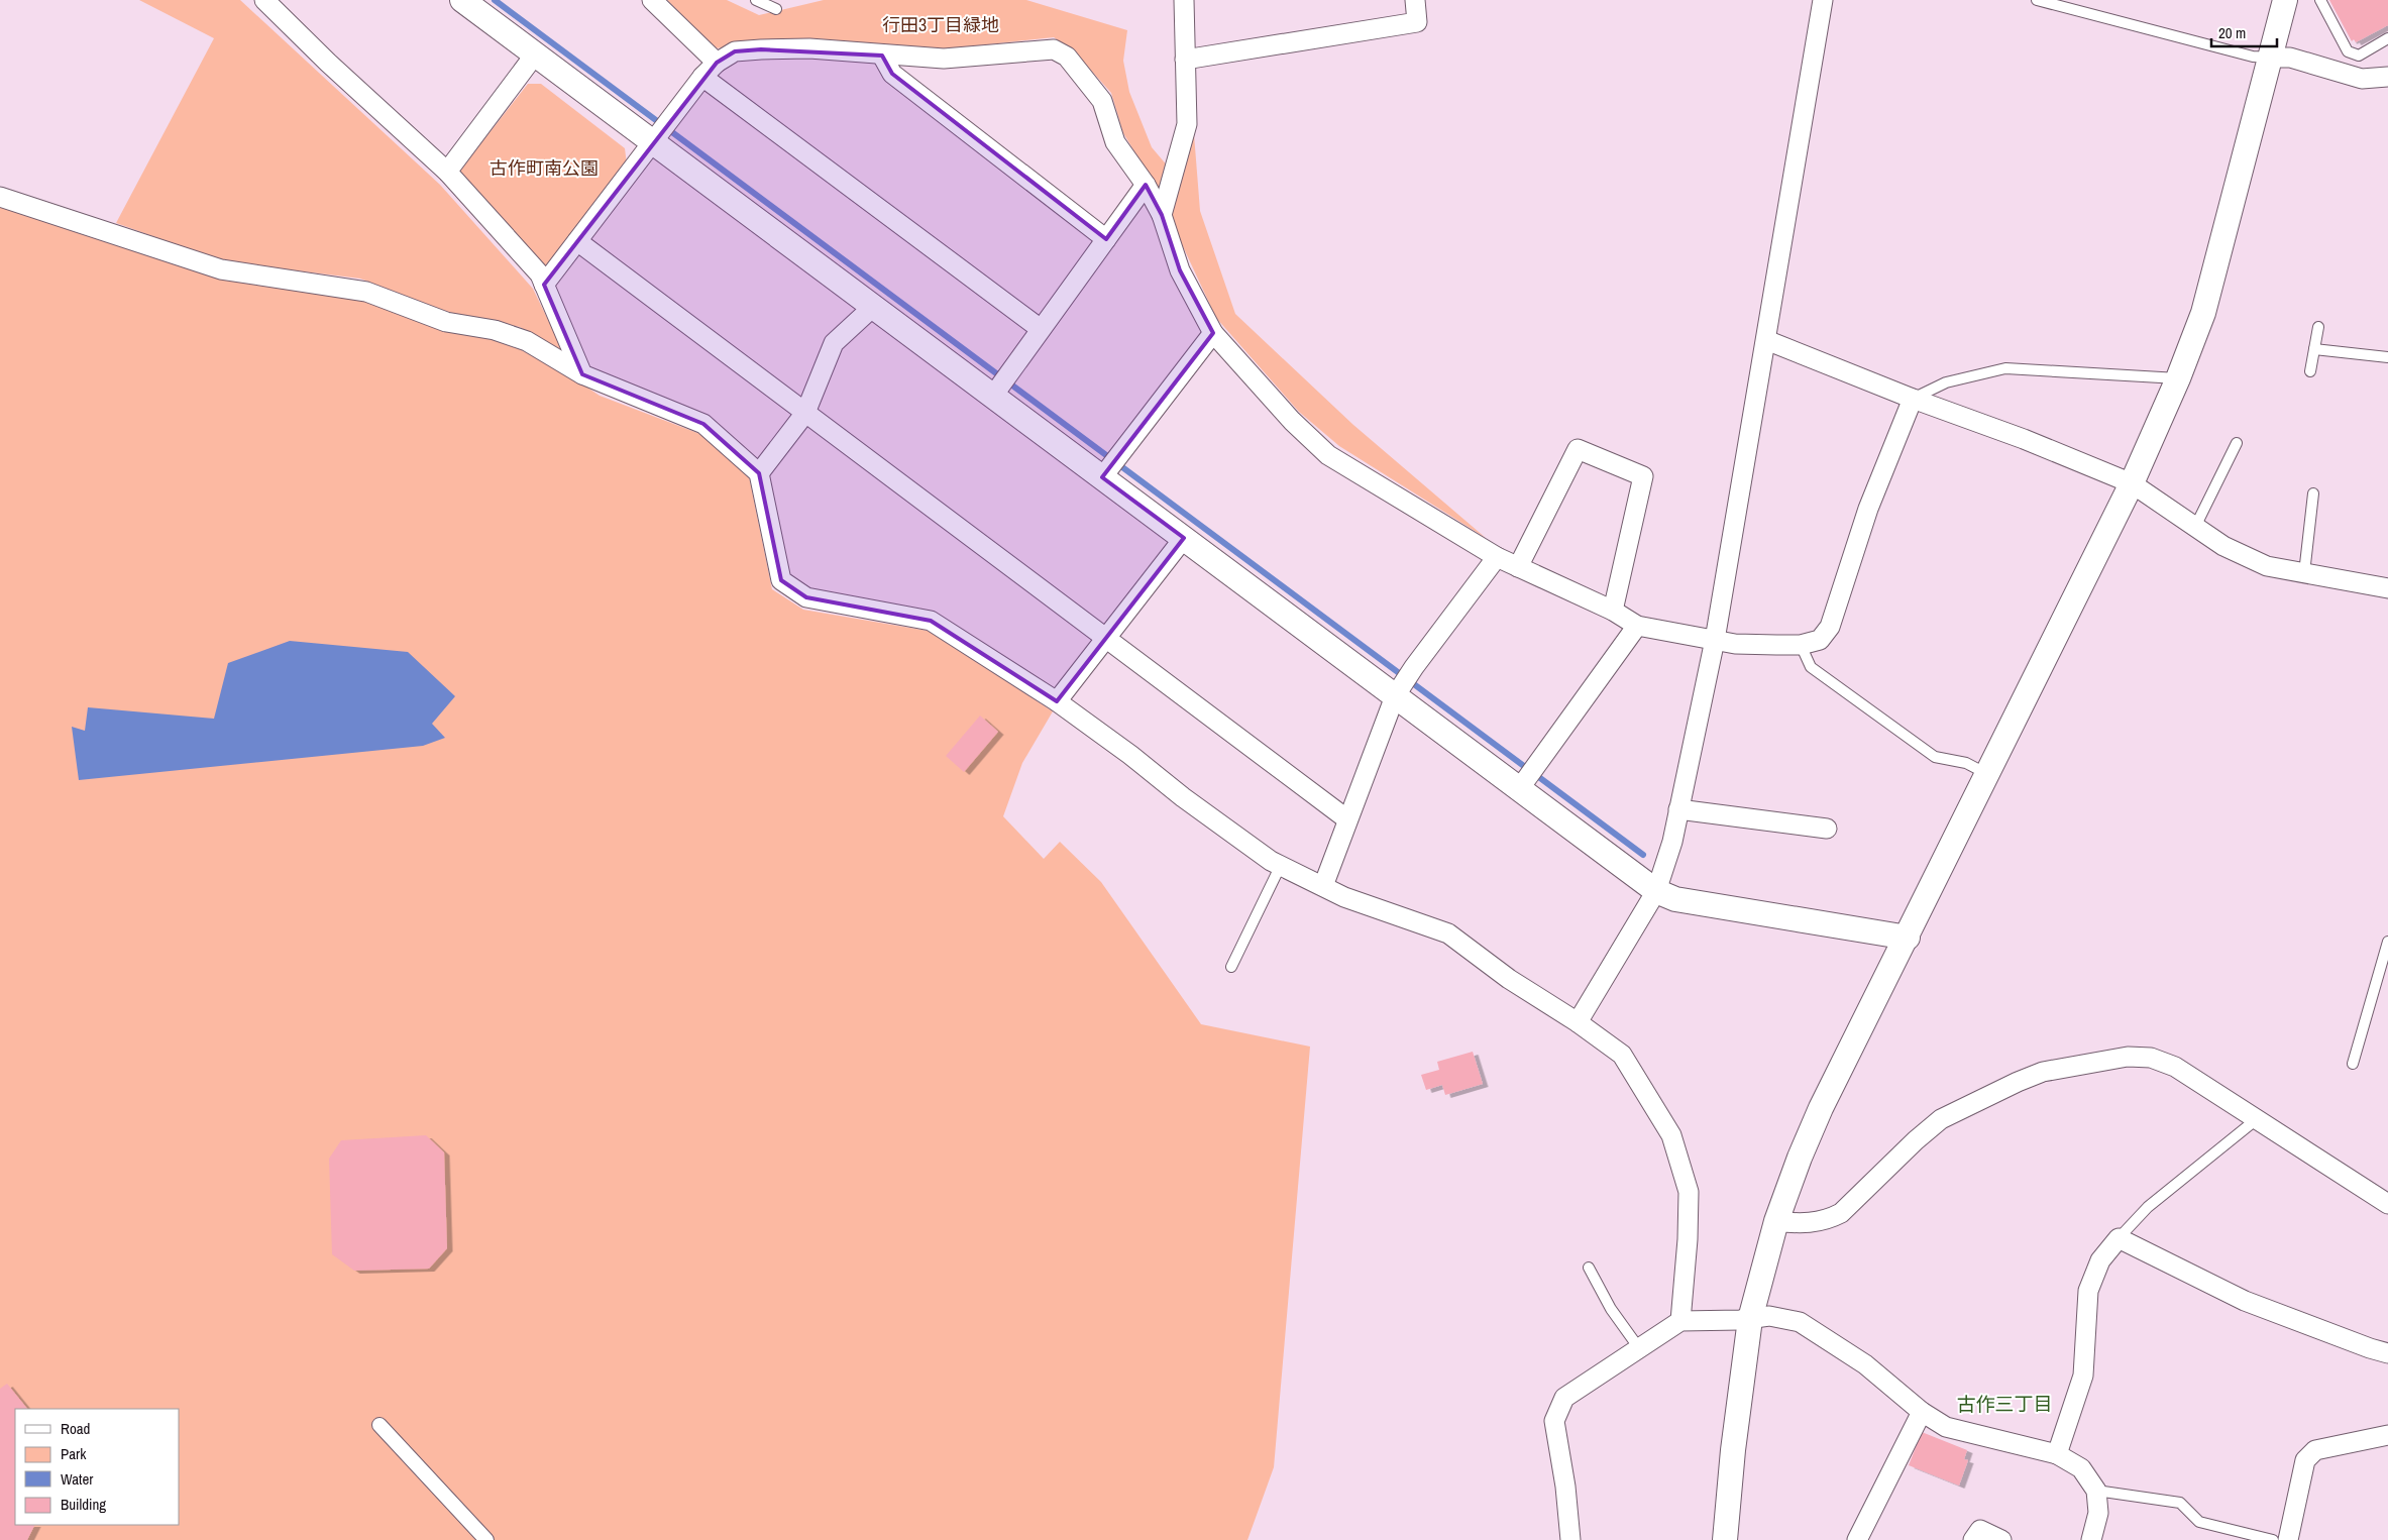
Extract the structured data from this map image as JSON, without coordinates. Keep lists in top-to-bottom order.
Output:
{
  "districts": ["古作三丁目"],
  "parks": ["行田3丁目緑地", "古作町南公園"],
  "legend": [
    "Road",
    "Park",
    "Water",
    "Building"
  ],
  "scale_bar": "20 m"
}
